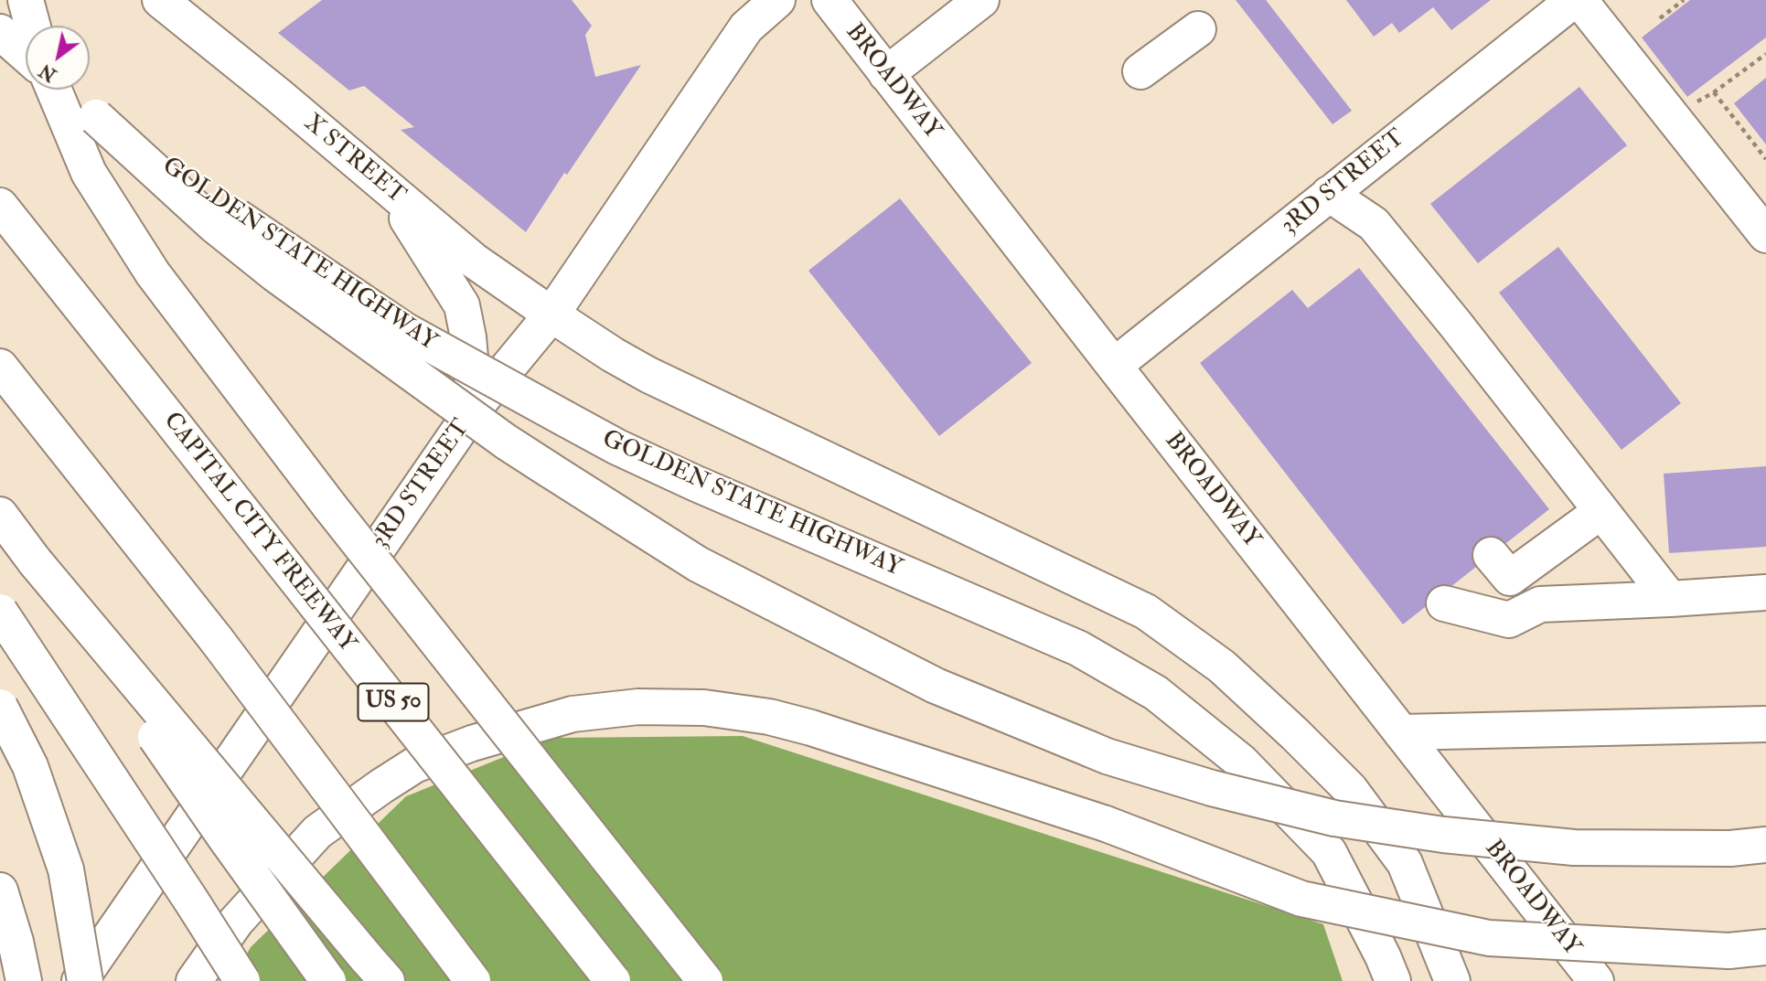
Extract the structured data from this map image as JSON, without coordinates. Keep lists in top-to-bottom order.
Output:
{
  "streets": {
    "main road": [
      "BROADWAY",
      "X STREET",
      "3RD STREET",
      "GOLDEN STATE HIGHWAY",
      "CAPITAL CITY FREEWAY",
      "US 50"
    ]
  },
  "crossings": [
    ["BROADWAY", "3RD STREET"],
    ["X STREET", "3RD STREET"]
  ],
  "north": "bottom left"
}
